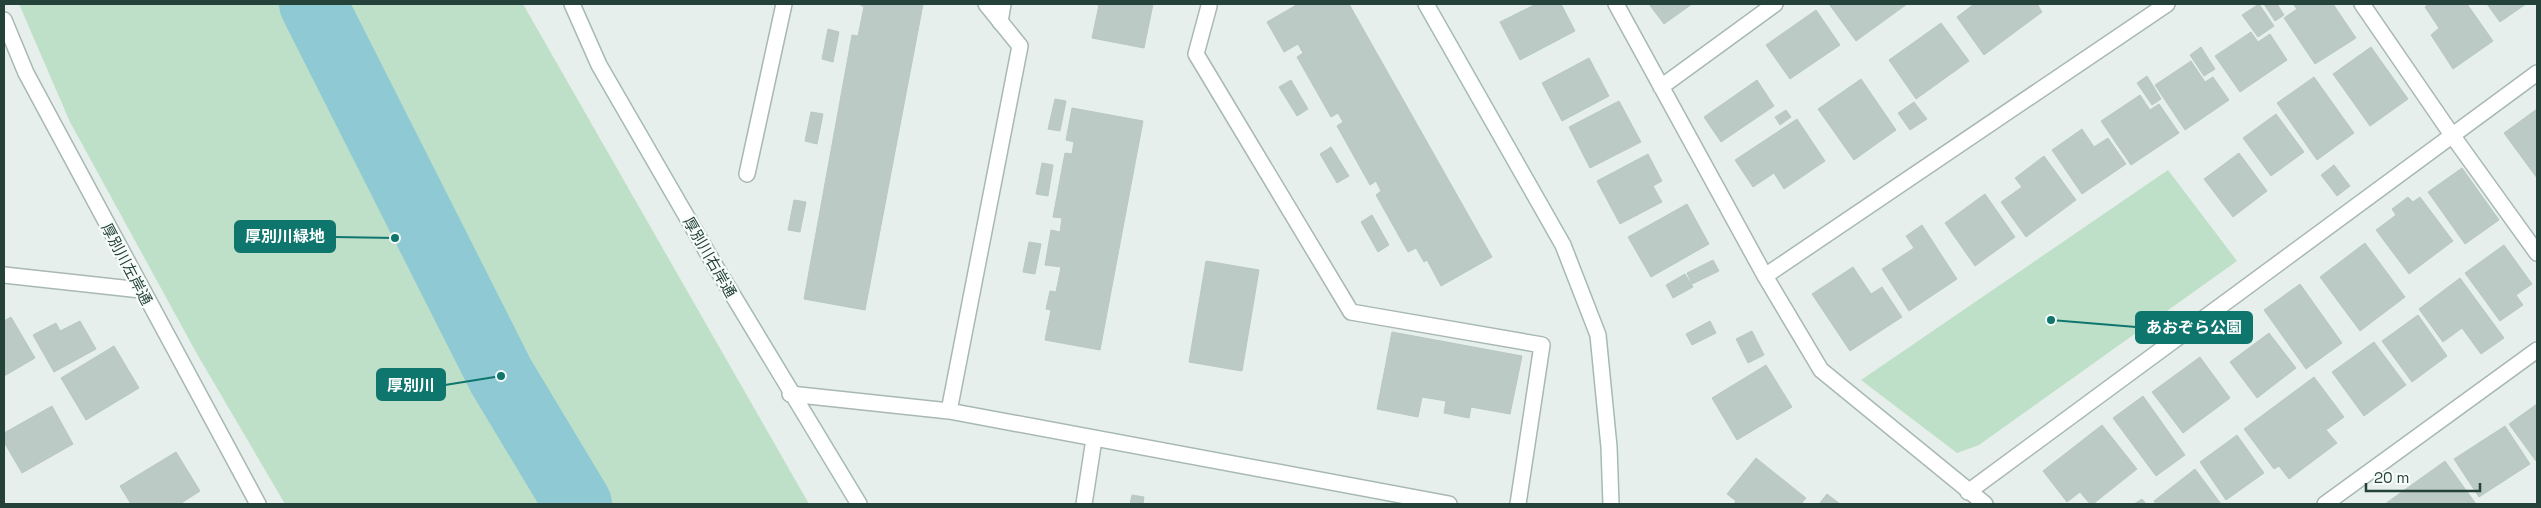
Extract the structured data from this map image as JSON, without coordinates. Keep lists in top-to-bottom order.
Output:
{
  "streets": {
    "street": ["厚別川右岸通", "厚別川左岸通"]
  },
  "places": ["厚別川緑地", "あおぞら公園", "厚別川"],
  "scale_bar": "20 m"
}
